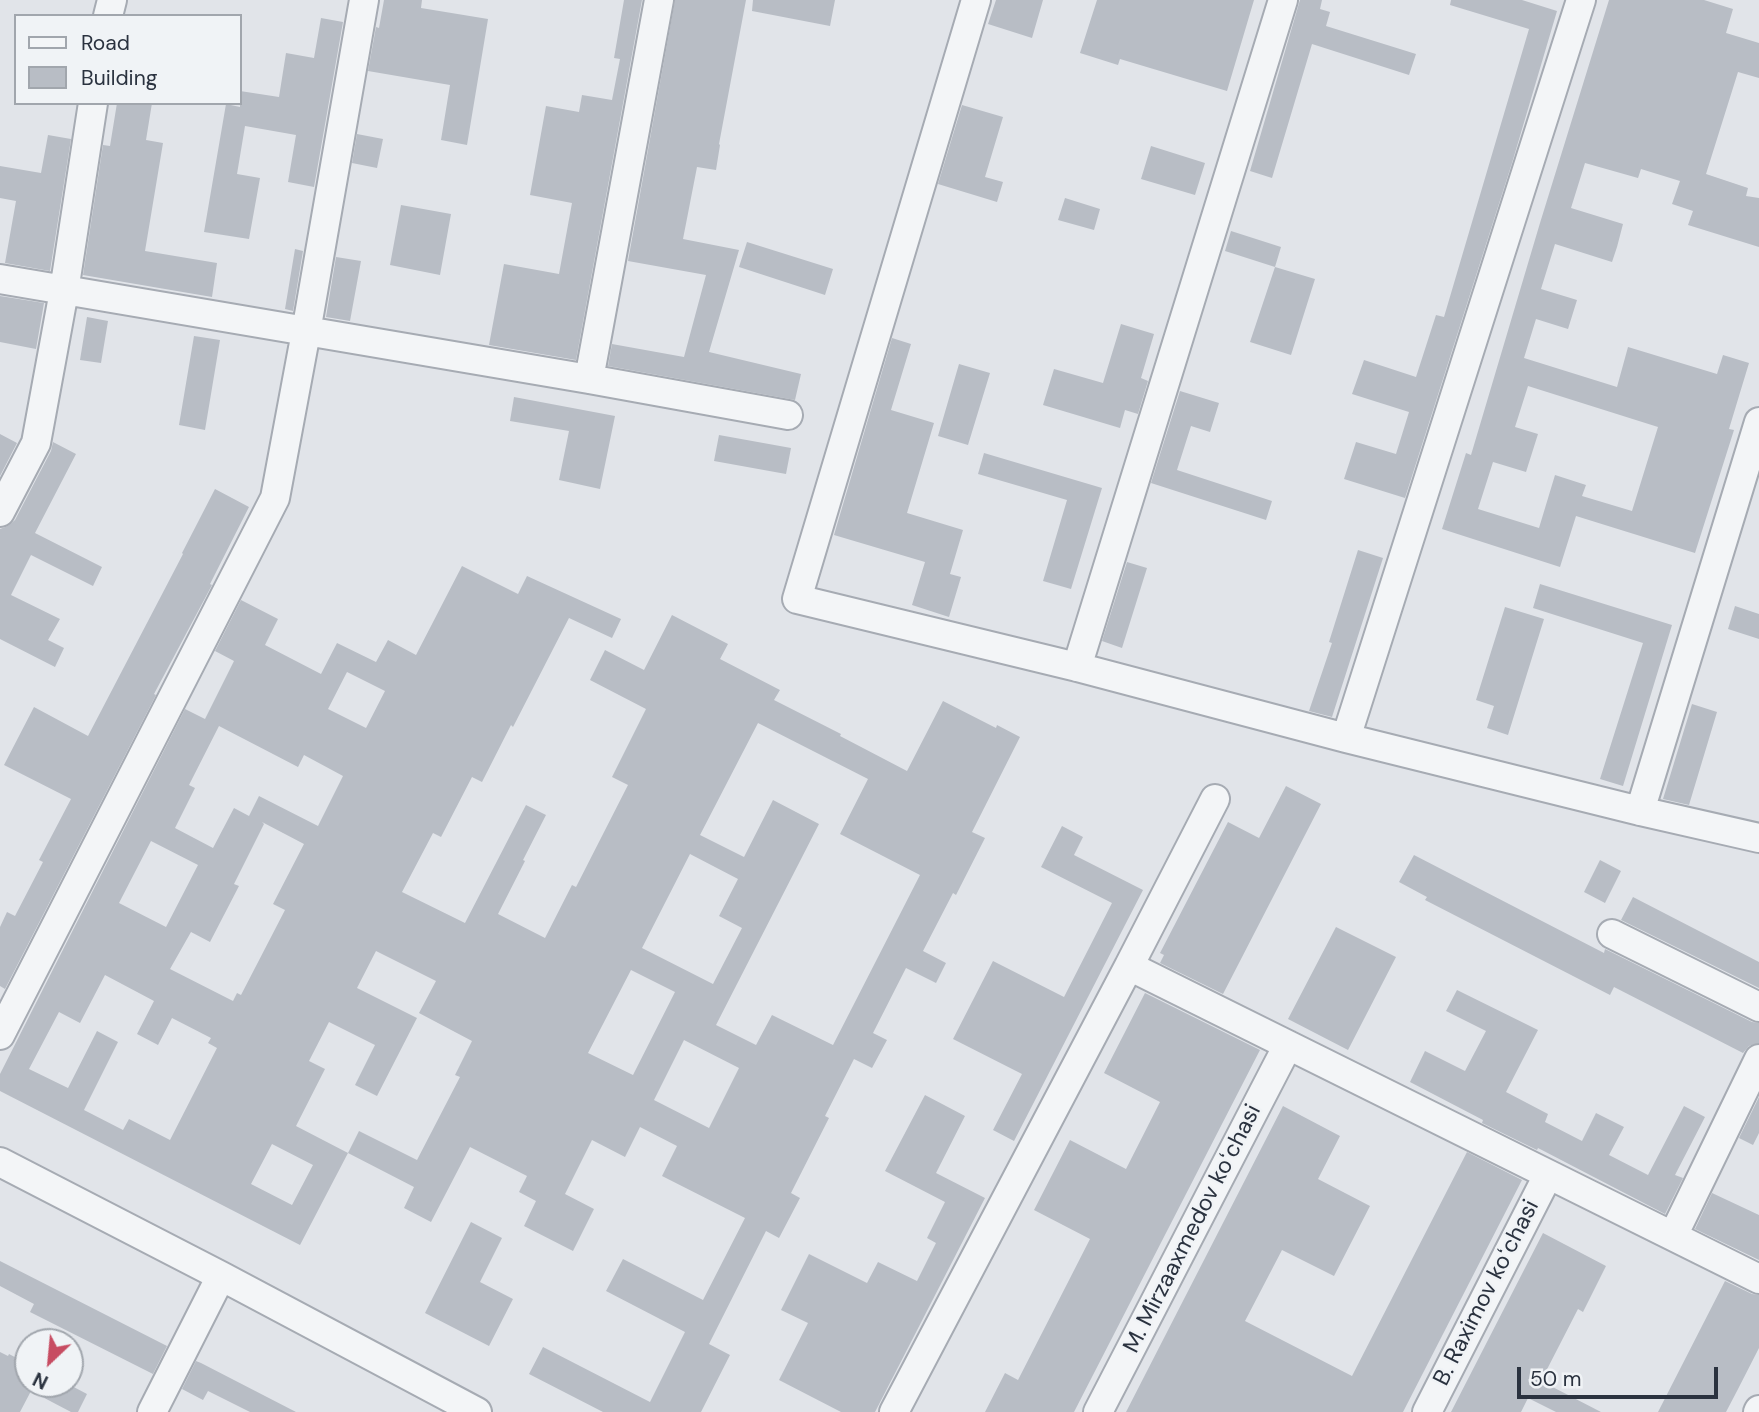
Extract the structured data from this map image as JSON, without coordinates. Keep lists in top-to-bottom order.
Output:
{
  "streets": {
    "street": ["M. Mirzaaxmedov koʻchasi", "B. Raximov koʻchasi"]
  },
  "legend": ["Road", "Building"],
  "scale_bar": "50 m",
  "north": "bottom left"
}
